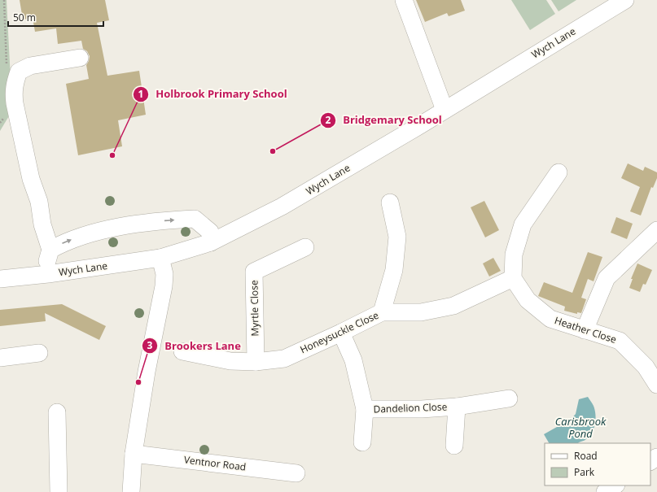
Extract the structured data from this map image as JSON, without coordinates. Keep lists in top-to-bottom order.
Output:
{
  "streets": {
    "street": [
      "Wych Lane",
      "Myrtle Close",
      "Heather Close",
      "Honeysuckle Close",
      "Dandelion Close",
      "Ventnor Road"
    ]
  },
  "crossings": [
    ["Myrtle Close", "Honeysuckle Close"],
    ["Heather Close", "Honeysuckle Close"],
    ["Honeysuckle Close", "Dandelion Close"]
  ],
  "water": ["Carisbrook Pond"],
  "places": ["Bridgemary School", "Holbrook Primary School", "Brookers Lane"],
  "legend": ["Road", "Park"],
  "scale_bar": "50 m"
}
